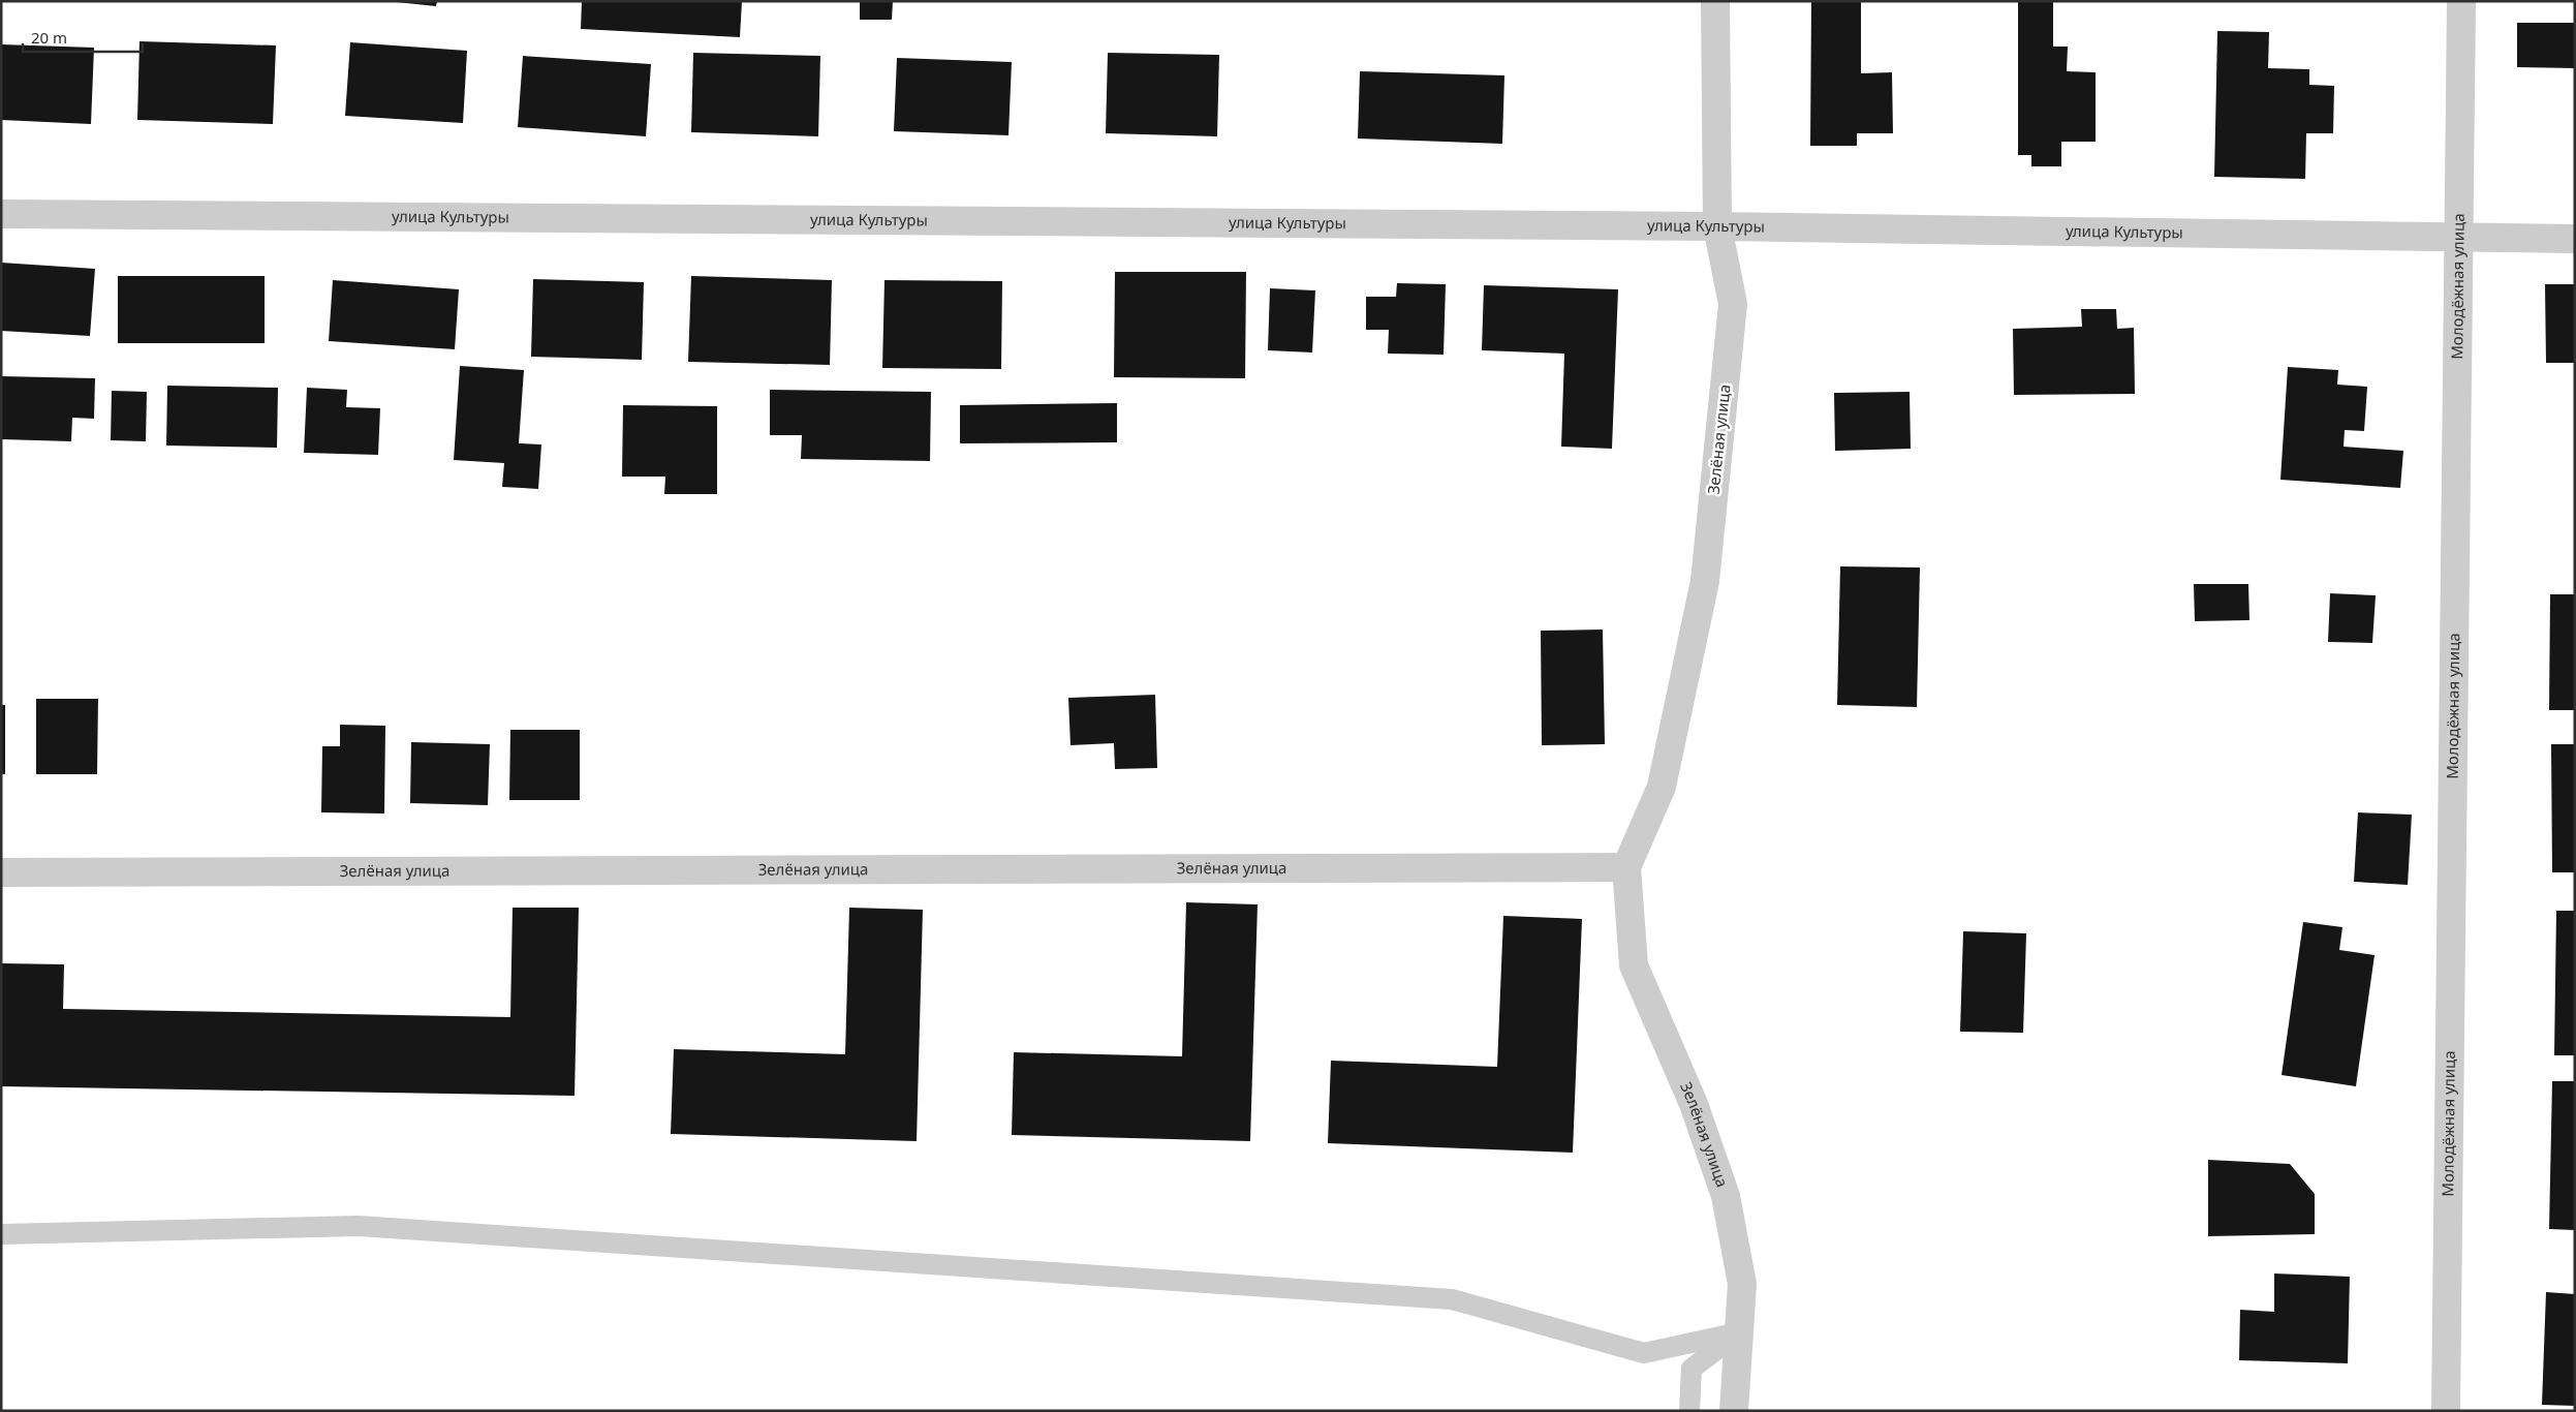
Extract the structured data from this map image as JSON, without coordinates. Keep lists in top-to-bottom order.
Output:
{
  "streets": {
    "street": ["улица Культуры", "Молодёжная улица", "Зелёная улица"]
  },
  "crossings": [
    ["улица Культуры", "Молодёжная улица"],
    ["улица Культуры", "Зелёная улица"]
  ],
  "scale_bar": "20 m"
}
